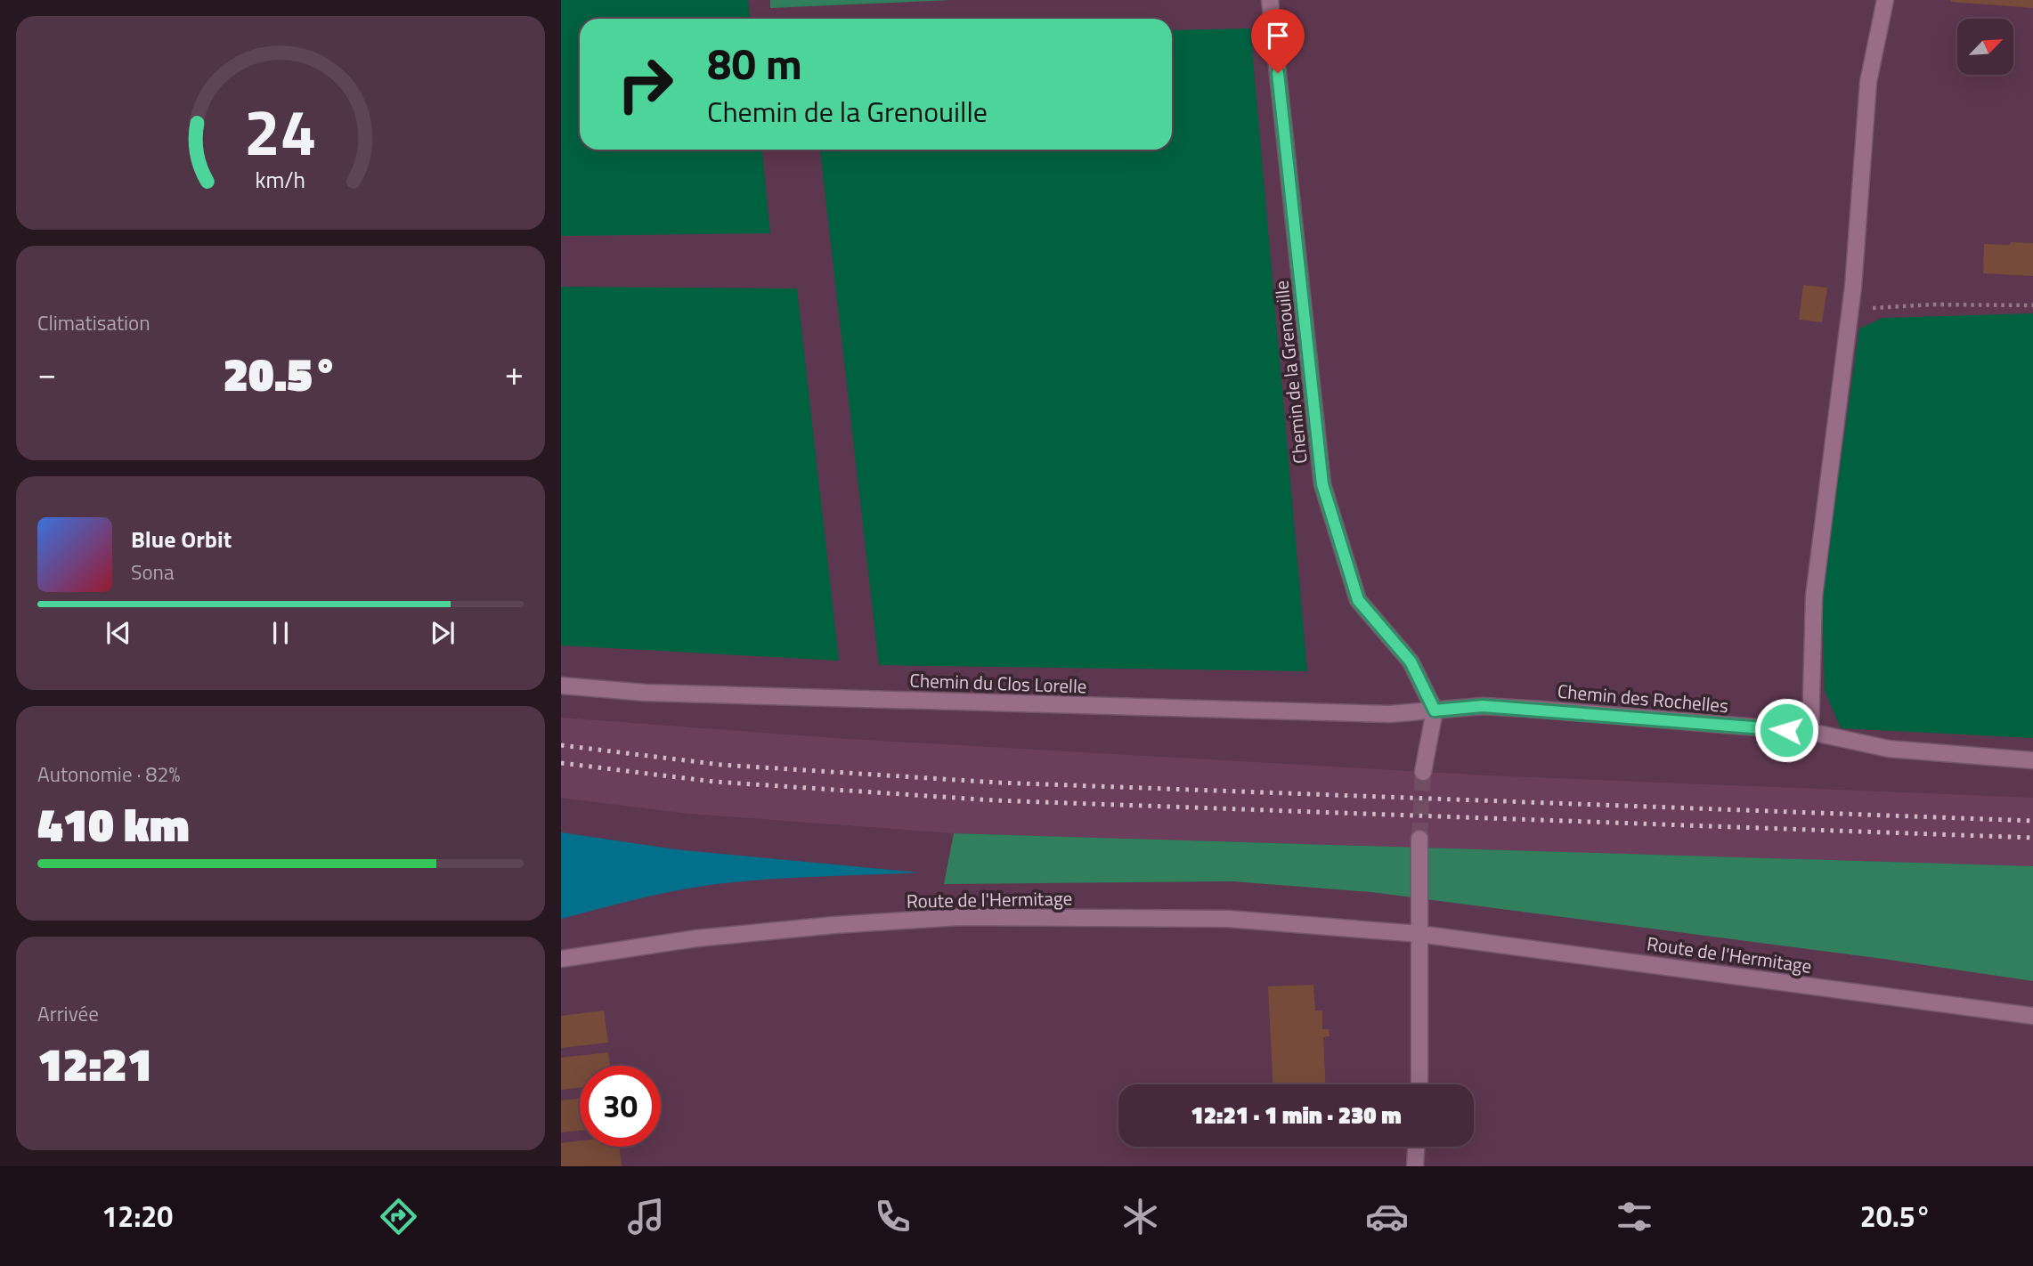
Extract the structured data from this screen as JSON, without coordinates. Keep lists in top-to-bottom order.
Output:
{
  "streets": {
    "street": [
      "Chemin de la Grenouille",
      "Chemin du Clos Lorelle",
      "Chemin des Rochelles",
      "Route de l'Hermitage"
    ]
  },
  "crossings": [
    ["Chemin de la Grenouille", "Chemin du Clos Lorelle"],
    ["Chemin de la Grenouille", "Chemin des Rochelles"],
    ["Chemin du Clos Lorelle", "Chemin des Rochelles"]
  ],
  "north": "top right",
  "page": {
    "turn": ["80 m", "Chemin de la Grenouille"],
    "tile": [
      "Climatisation",
      ["Autonomie · 82%", "410 km"],
      ["Arrivée", "12:21"]
    ],
    "heat": ["−", "20.5°", "+"],
    "song": ["Blue Orbit", "Sona"],
    "limit": "30",
    "trip": "12:21 · 1 min · 230 m",
    "tabs": ["12:20", "20.5°"],
    "gauge": ["24", "km/h"]
  }
}
